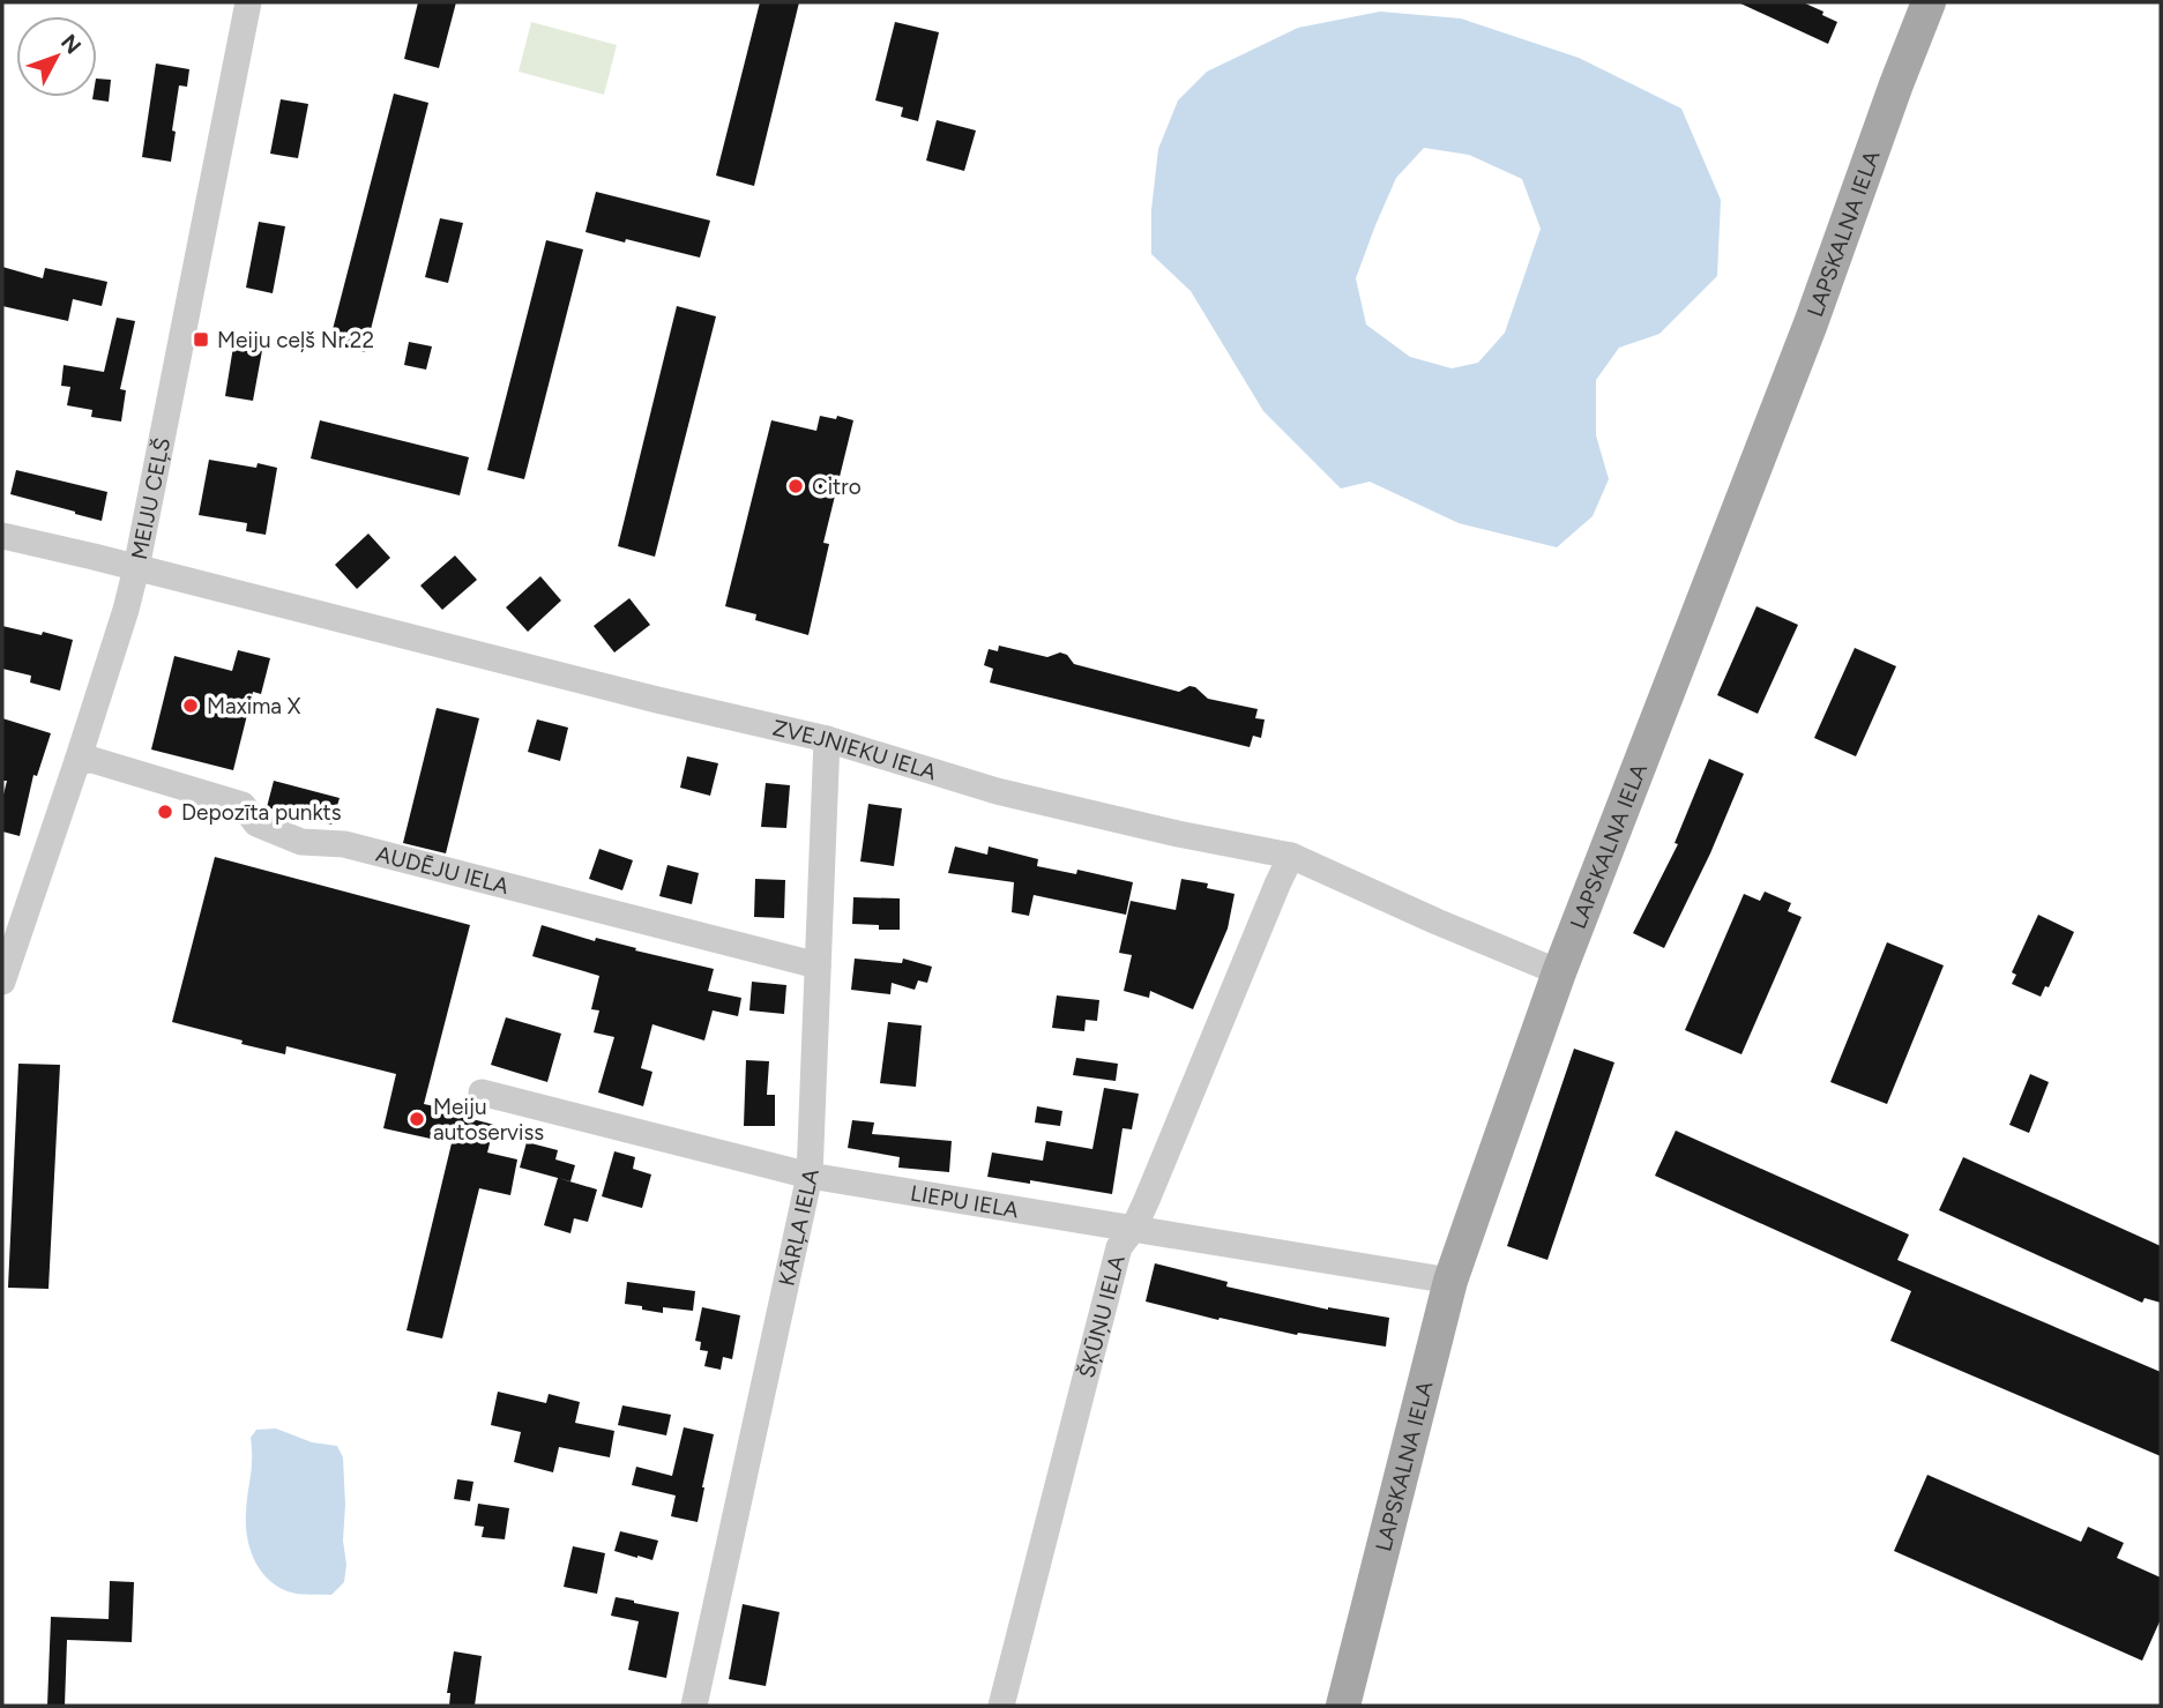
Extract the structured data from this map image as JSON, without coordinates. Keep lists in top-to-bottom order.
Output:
{
  "streets": {
    "main road": ["LAPSKALNA IELA"],
    "street": [
      "MEIJU CEĻŠ",
      "ZVEJNIEKU IELA",
      "AUDĒJU IELA",
      "LIEPU IELA",
      "KĀRĻA IELA",
      "ŠĶŪŅU IELA"
    ]
  },
  "crossings": [
    ["LAPSKALNA IELA", "ZVEJNIEKU IELA"],
    ["LAPSKALNA IELA", "LIEPU IELA"],
    ["MEIJU CEĻŠ", "ZVEJNIEKU IELA"],
    ["MEIJU CEĻŠ", "AUDĒJU IELA"],
    ["ZVEJNIEKU IELA", "KĀRĻA IELA"],
    ["ZVEJNIEKU IELA", "ŠĶŪŅU IELA"],
    ["AUDĒJU IELA", "KĀRĻA IELA"],
    ["LIEPU IELA", "KĀRĻA IELA"],
    ["LIEPU IELA", "ŠĶŪŅU IELA"]
  ],
  "places": {
    "transit": ["Meiju ceļš Nr.22"],
    "other": [
      "Citro",
      "Maxima X",
      "Depozīta punkts",
      "Meiju autoserviss"
    ]
  },
  "north": "top right"
}
